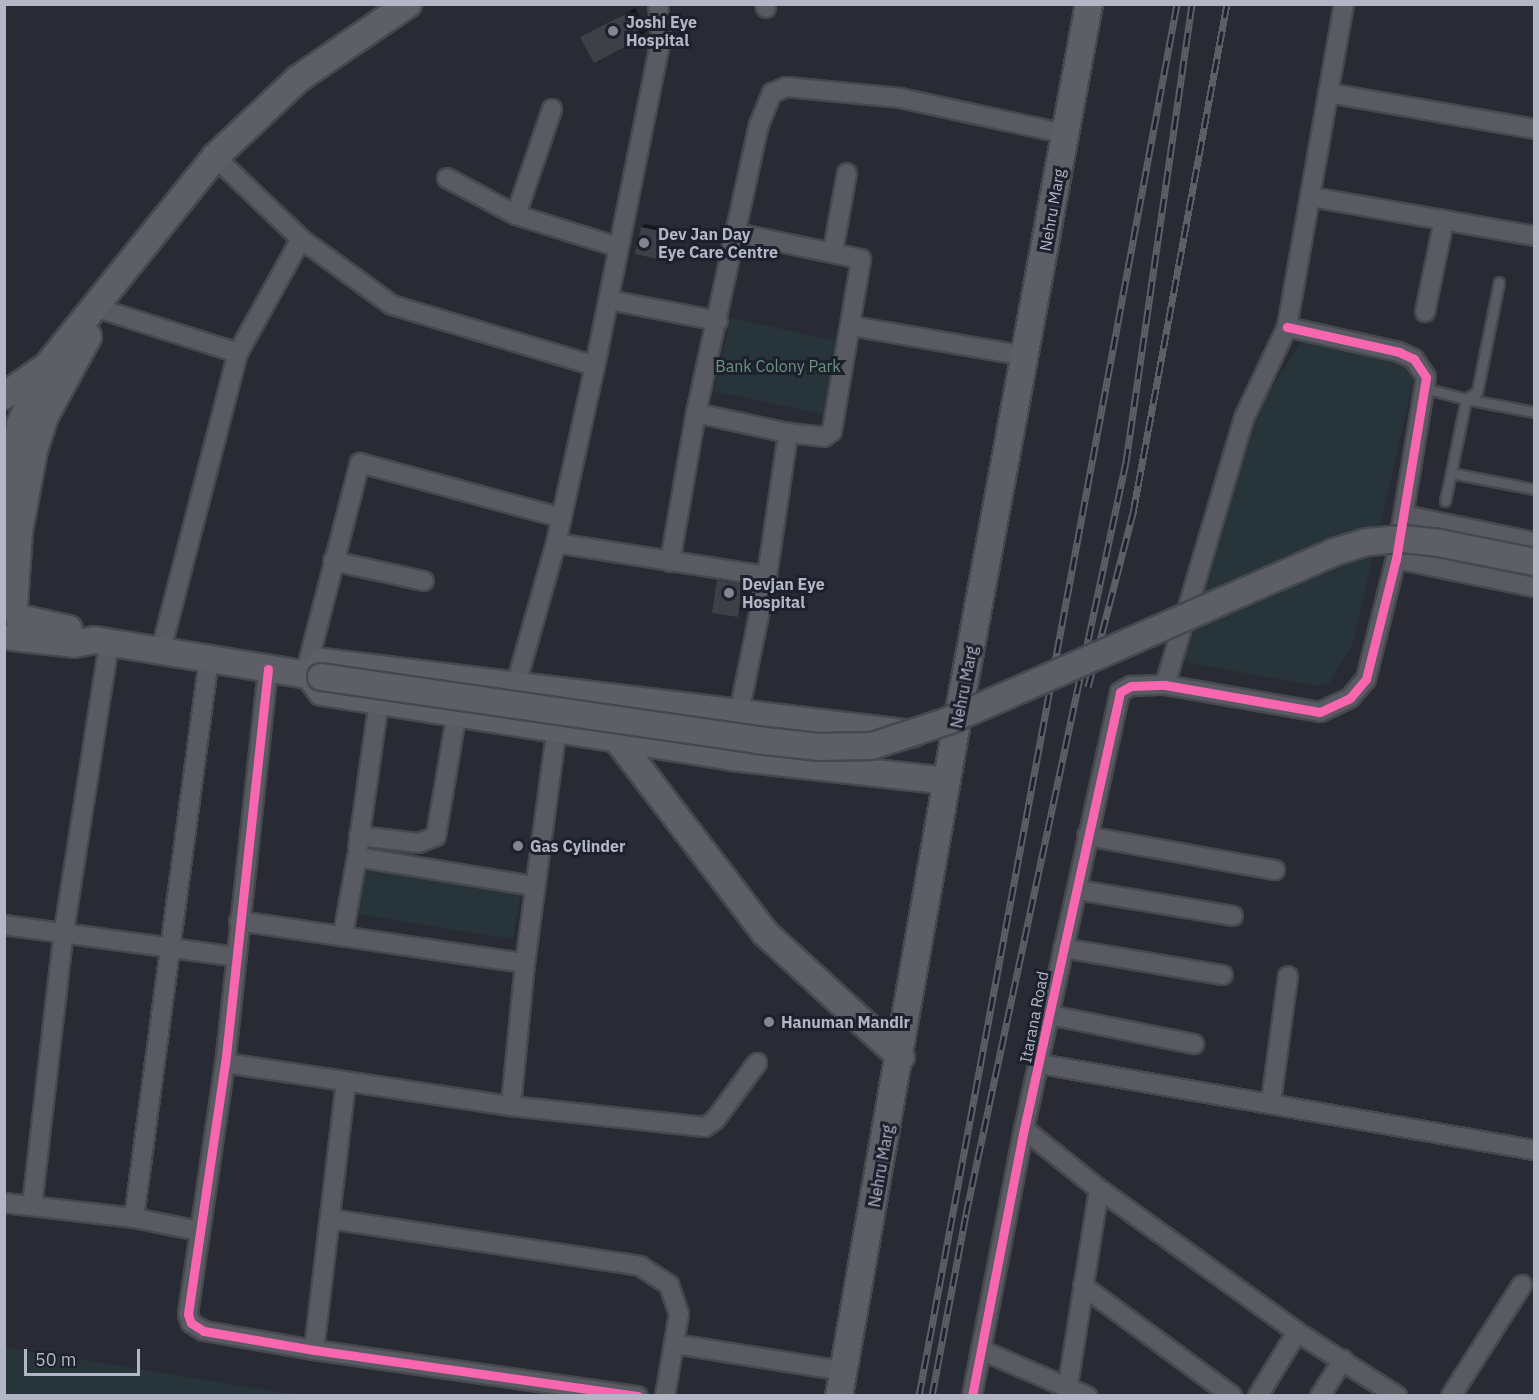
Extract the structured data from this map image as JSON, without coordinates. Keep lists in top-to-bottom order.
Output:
{
  "streets": {
    "street": ["Nehru Marg", "Itarana Road"]
  },
  "parks": ["Bank Colony Park"],
  "places": [
    "Joshi Eye Hospital",
    "Dev Jan Day Eye Care Centre",
    "Devjan Eye Hospital",
    "Gas Cylinder",
    "Hanuman Mandir"
  ],
  "scale_bar": "50 m"
}
